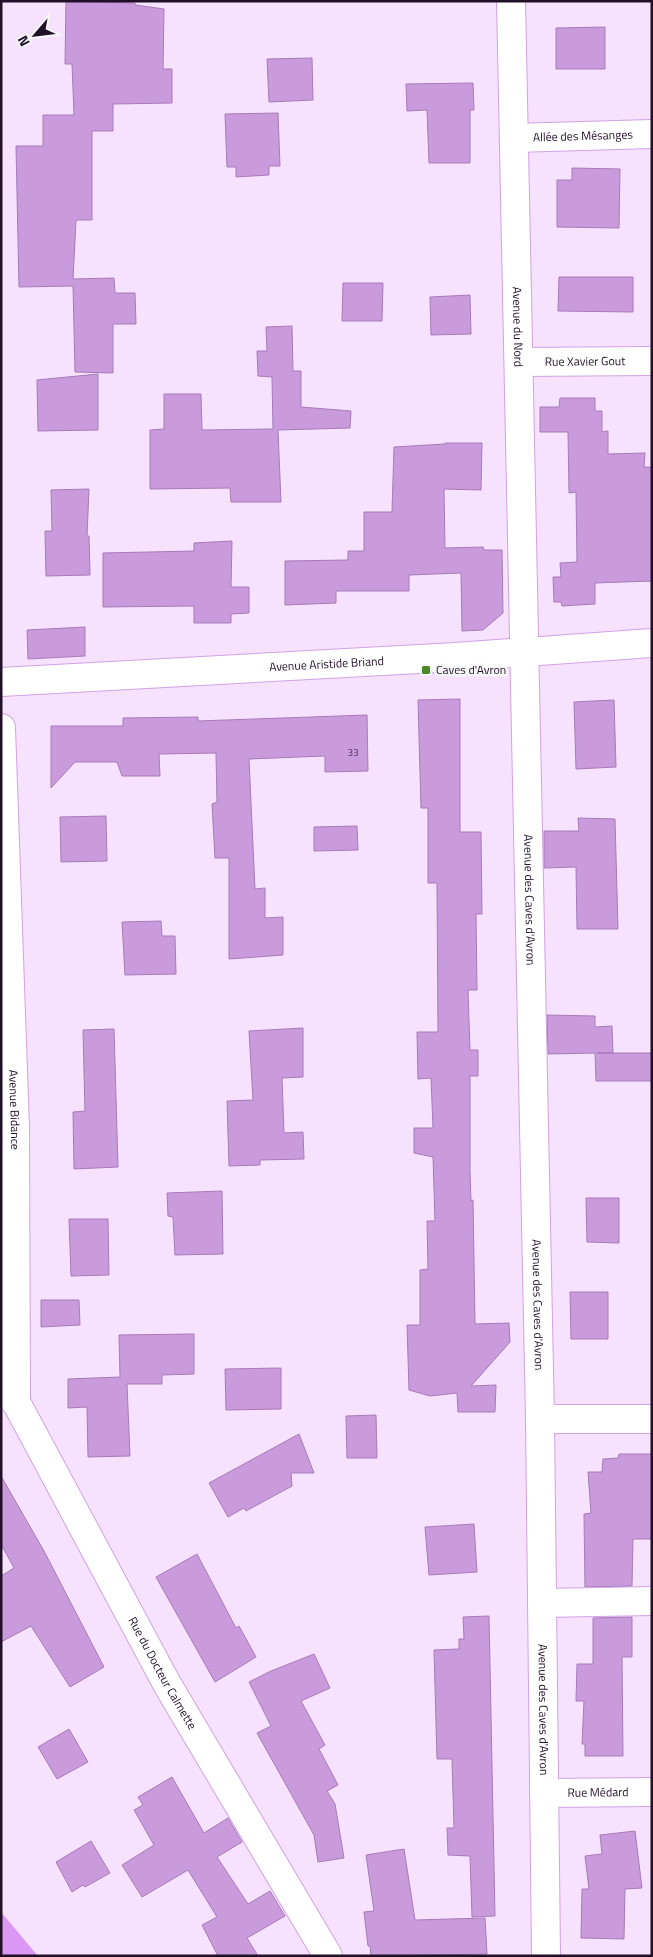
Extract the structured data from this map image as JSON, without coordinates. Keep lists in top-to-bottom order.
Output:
{
  "streets": {
    "street": [
      "Allée des Mésanges",
      "Avenue du Nord",
      "Rue Xavier Gout",
      "Avenue Aristide Briand",
      "Avenue des Caves d'Avron",
      "Avenue Bidance",
      "Rue du Docteur Calmette",
      "Rue Médard"
    ]
  },
  "crossings": [
    ["Allée des Mésanges", "Avenue du Nord"],
    ["Avenue du Nord", "Rue Xavier Gout"],
    ["Avenue du Nord", "Avenue Aristide Briand"],
    ["Avenue du Nord", "Avenue des Caves d'Avron"],
    ["Avenue Aristide Briand", "Avenue des Caves d'Avron"],
    ["Avenue des Caves d'Avron", "Rue Médard"],
    ["Avenue Bidance", "Rue du Docteur Calmette"]
  ],
  "places": {
    "transit": ["Caves d'Avron"]
  },
  "house_numbers": ["33"],
  "north": "bottom left"
}
